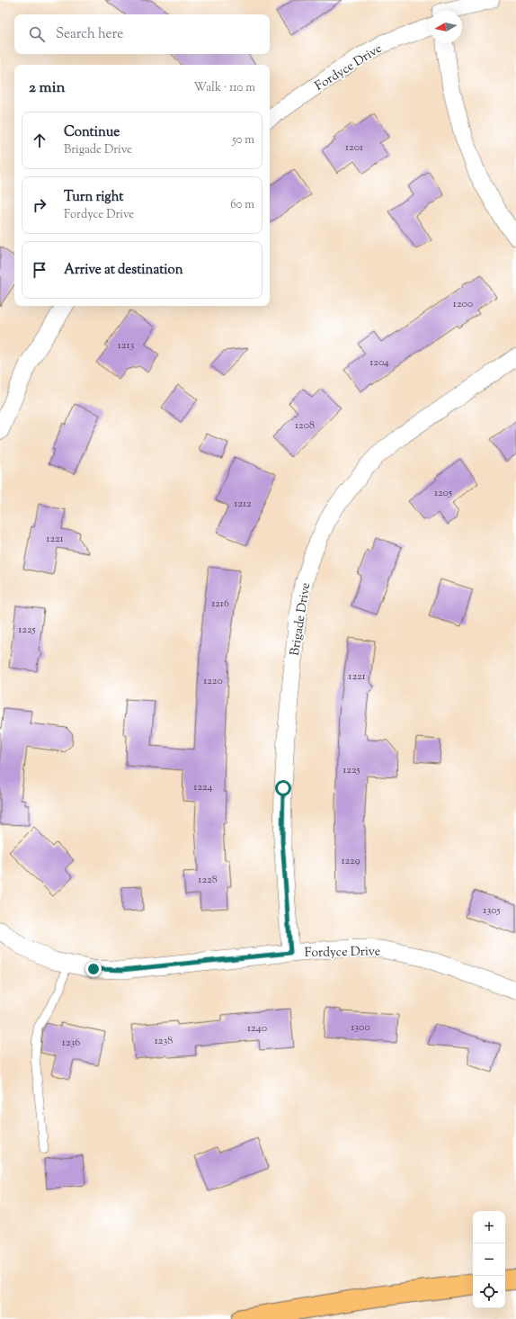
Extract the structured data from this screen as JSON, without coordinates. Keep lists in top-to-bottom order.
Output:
{
  "streets": {
    "street": ["Fordyce Drive", "Brigade Drive"]
  },
  "crossings": [
    ["Fordyce Drive", "Brigade Drive"]
  ],
  "house_numbers": [
    "1201",
    "1200",
    "1213",
    "1204",
    "1208",
    "1205",
    "1212",
    "1221",
    "1216",
    "1225",
    "1221",
    "1220",
    "1225",
    "1224",
    "1229",
    "1228",
    "1305",
    "1300",
    "1240",
    "1238",
    "1236"
  ],
  "north": "left",
  "page": {
    "search": "Search here",
    "heading": ["2 min", "Walk · 110 m"],
    "list": [
      ["Continue", "Brigade Drive", "50 m"],
      ["Turn right", "Fordyce Drive", "60 m"],
      "Arrive at destination"
    ],
    "map_buttons": ["+", "−"]
  }
}
